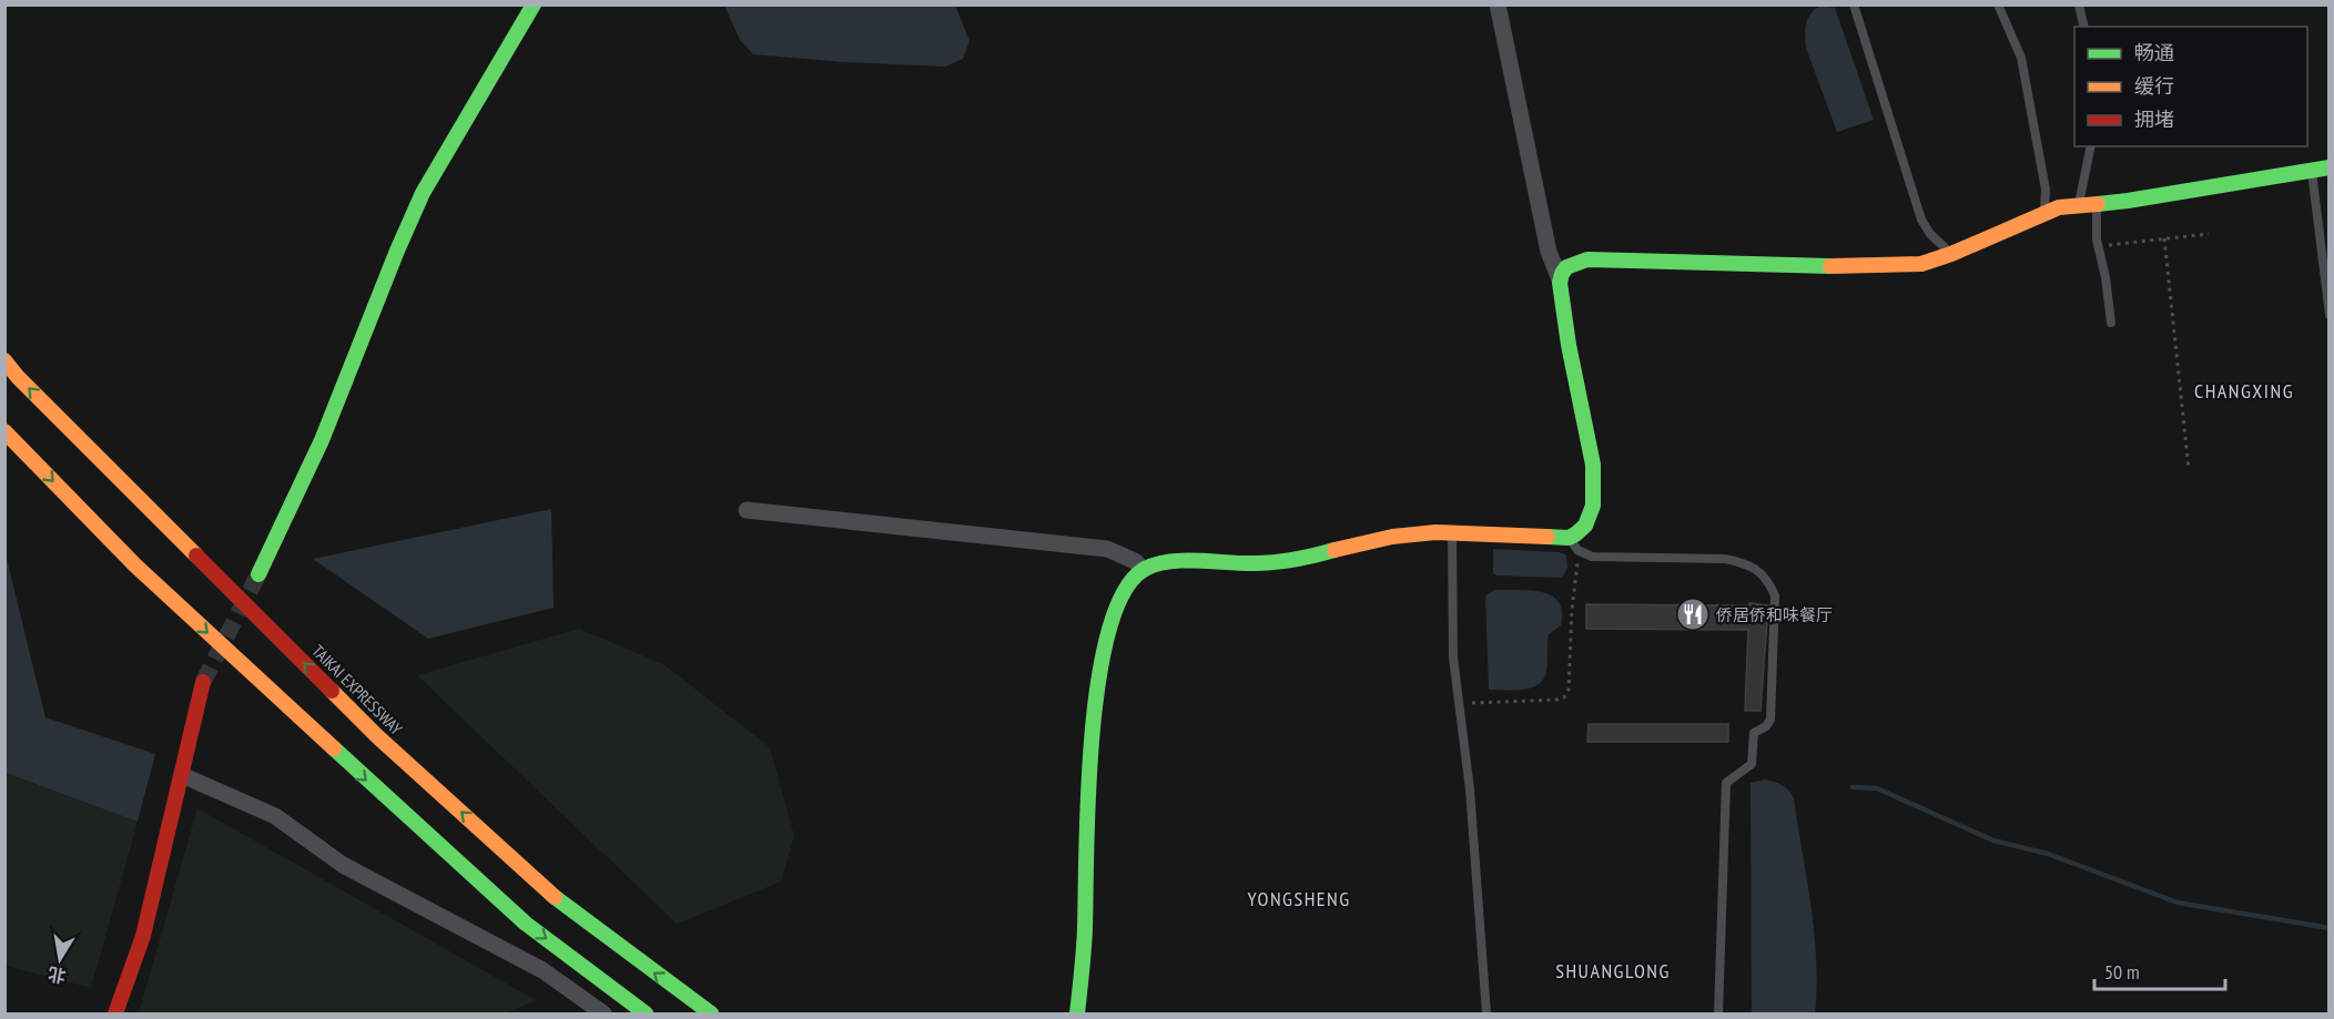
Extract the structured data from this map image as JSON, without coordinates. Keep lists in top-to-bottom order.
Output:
{
  "streets": {
    "main road": ["TAIKAI EXPRESSWAY"]
  },
  "districts": ["CHANGXING", "YONGSHENG", "SHUANGLONG"],
  "places": {
    "restaurant": ["侨居侨和味餐厅"]
  },
  "legend": ["畅通", "缓行", "拥堵"],
  "scale_bar": "50 m",
  "north": "bottom"
}
